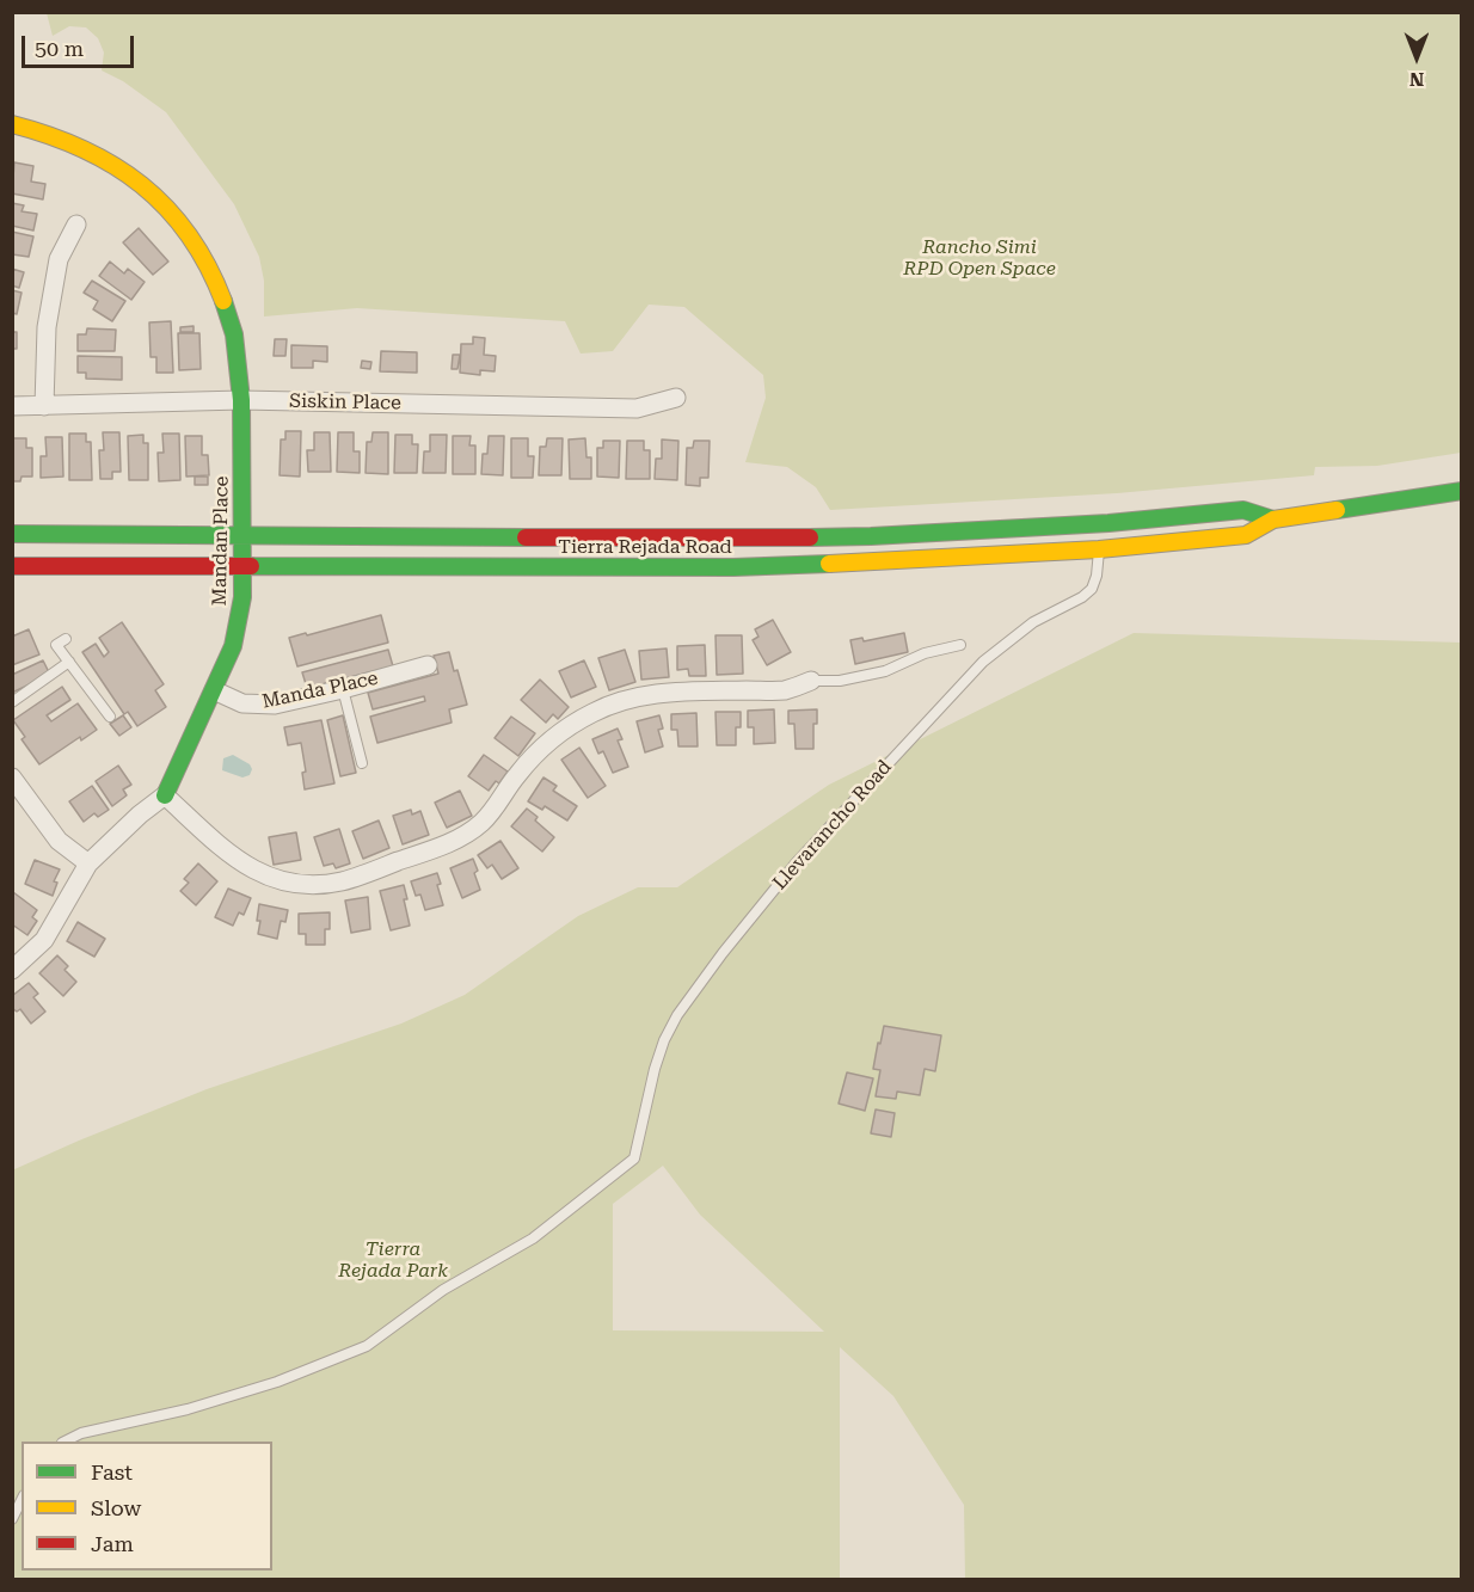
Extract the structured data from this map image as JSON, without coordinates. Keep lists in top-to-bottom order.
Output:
{
  "streets": {
    "main road": ["Mandan Place", "Tierra Rejada Road"],
    "street": ["Siskin Place", "Manda Place"],
    "lane": ["Llevarancho Road"]
  },
  "crossings": [
    ["Siskin Place", "Mandan Place"],
    ["Mandan Place", "Tierra Rejada Road"],
    ["Mandan Place", "Manda Place"],
    ["Tierra Rejada Road", "Llevarancho Road"]
  ],
  "parks": ["Rancho Simi RPD Open Space", "Tierra Rejada Park"],
  "legend": ["Fast", "Slow", "Jam"],
  "scale_bar": "50 m",
  "north": "bottom"
}
